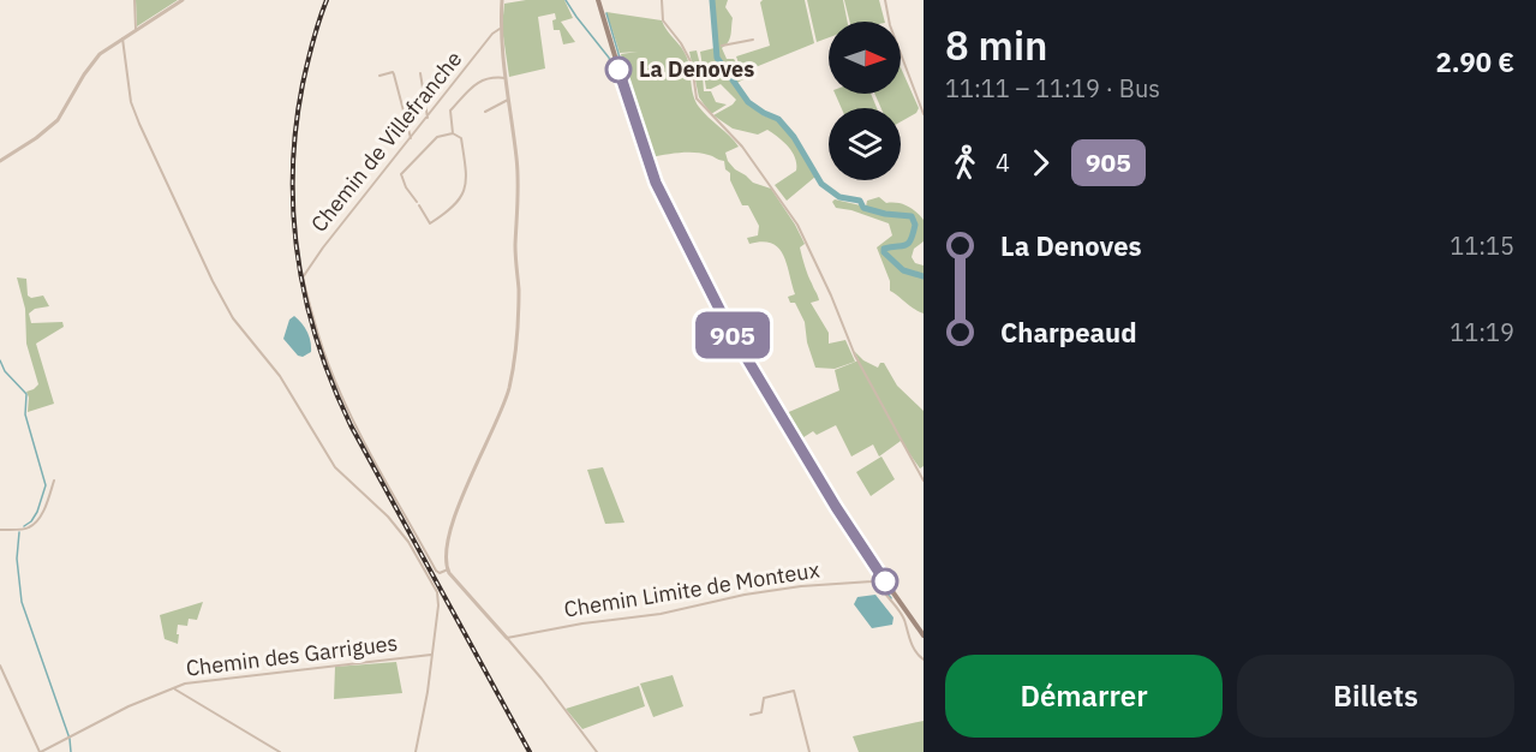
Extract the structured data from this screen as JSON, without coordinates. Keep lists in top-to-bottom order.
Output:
{
  "streets": {
    "street": ["Chemin de Villefranche", "Chemin Limite de Monteux", "Chemin des Garrigues"]
  },
  "places": ["La Denoves"],
  "lines": ["bus line 905"],
  "north": "right",
  "page": {
    "on_map": "905",
    "heading": ["8 min", "11:11 – 11:19 · Bus", "2.90 €"],
    "legs": ["4", "905"],
    "list": [
      {
        "name": "La Denoves",
        "value": "11:15"
      },
      {
        "name": "Charpeaud",
        "value": "11:19"
      }
    ],
    "buttons": ["Démarrer", "Billets"]
  }
}
